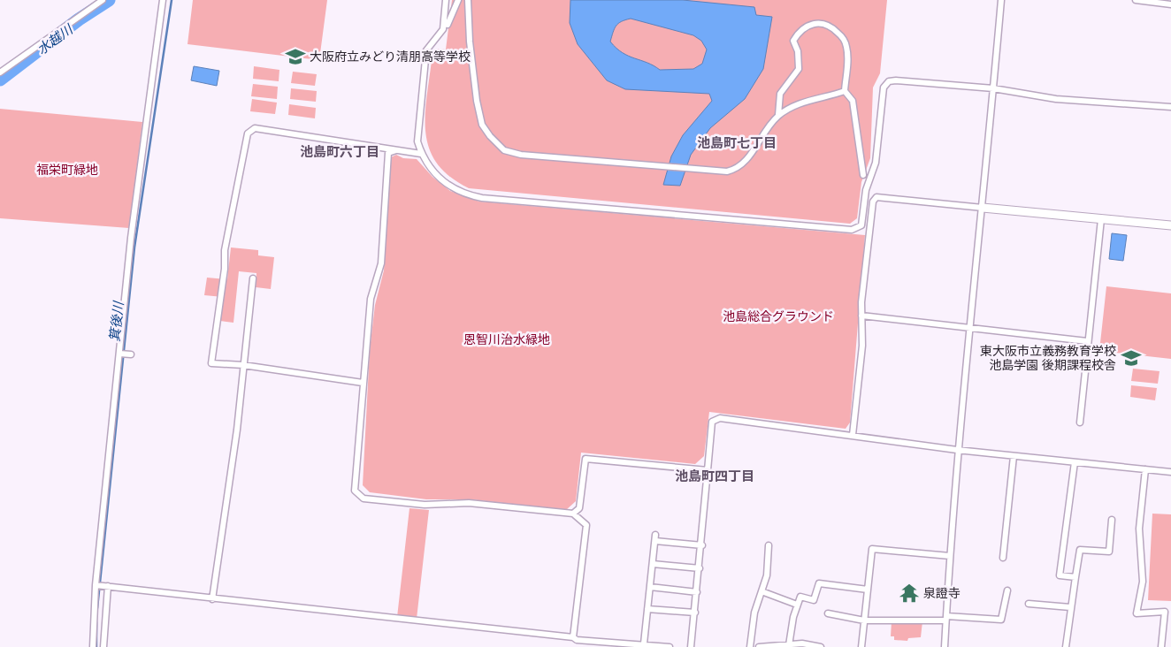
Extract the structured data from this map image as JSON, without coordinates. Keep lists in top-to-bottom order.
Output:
{
  "districts": ["池島町七丁目", "池島町六丁目", "池島町四丁目"],
  "water": ["水越川", "箕後川"],
  "parks": ["福栄町緑地", "池島総合グラウンド", "恩智川治水緑地"],
  "places": {
    "school or university": ["大阪府立みどり清朋高等学校", "東大阪市立義務教育学校 池島学園 後期課程校舎"],
    "temple": ["泉證寺"]
  }
}
